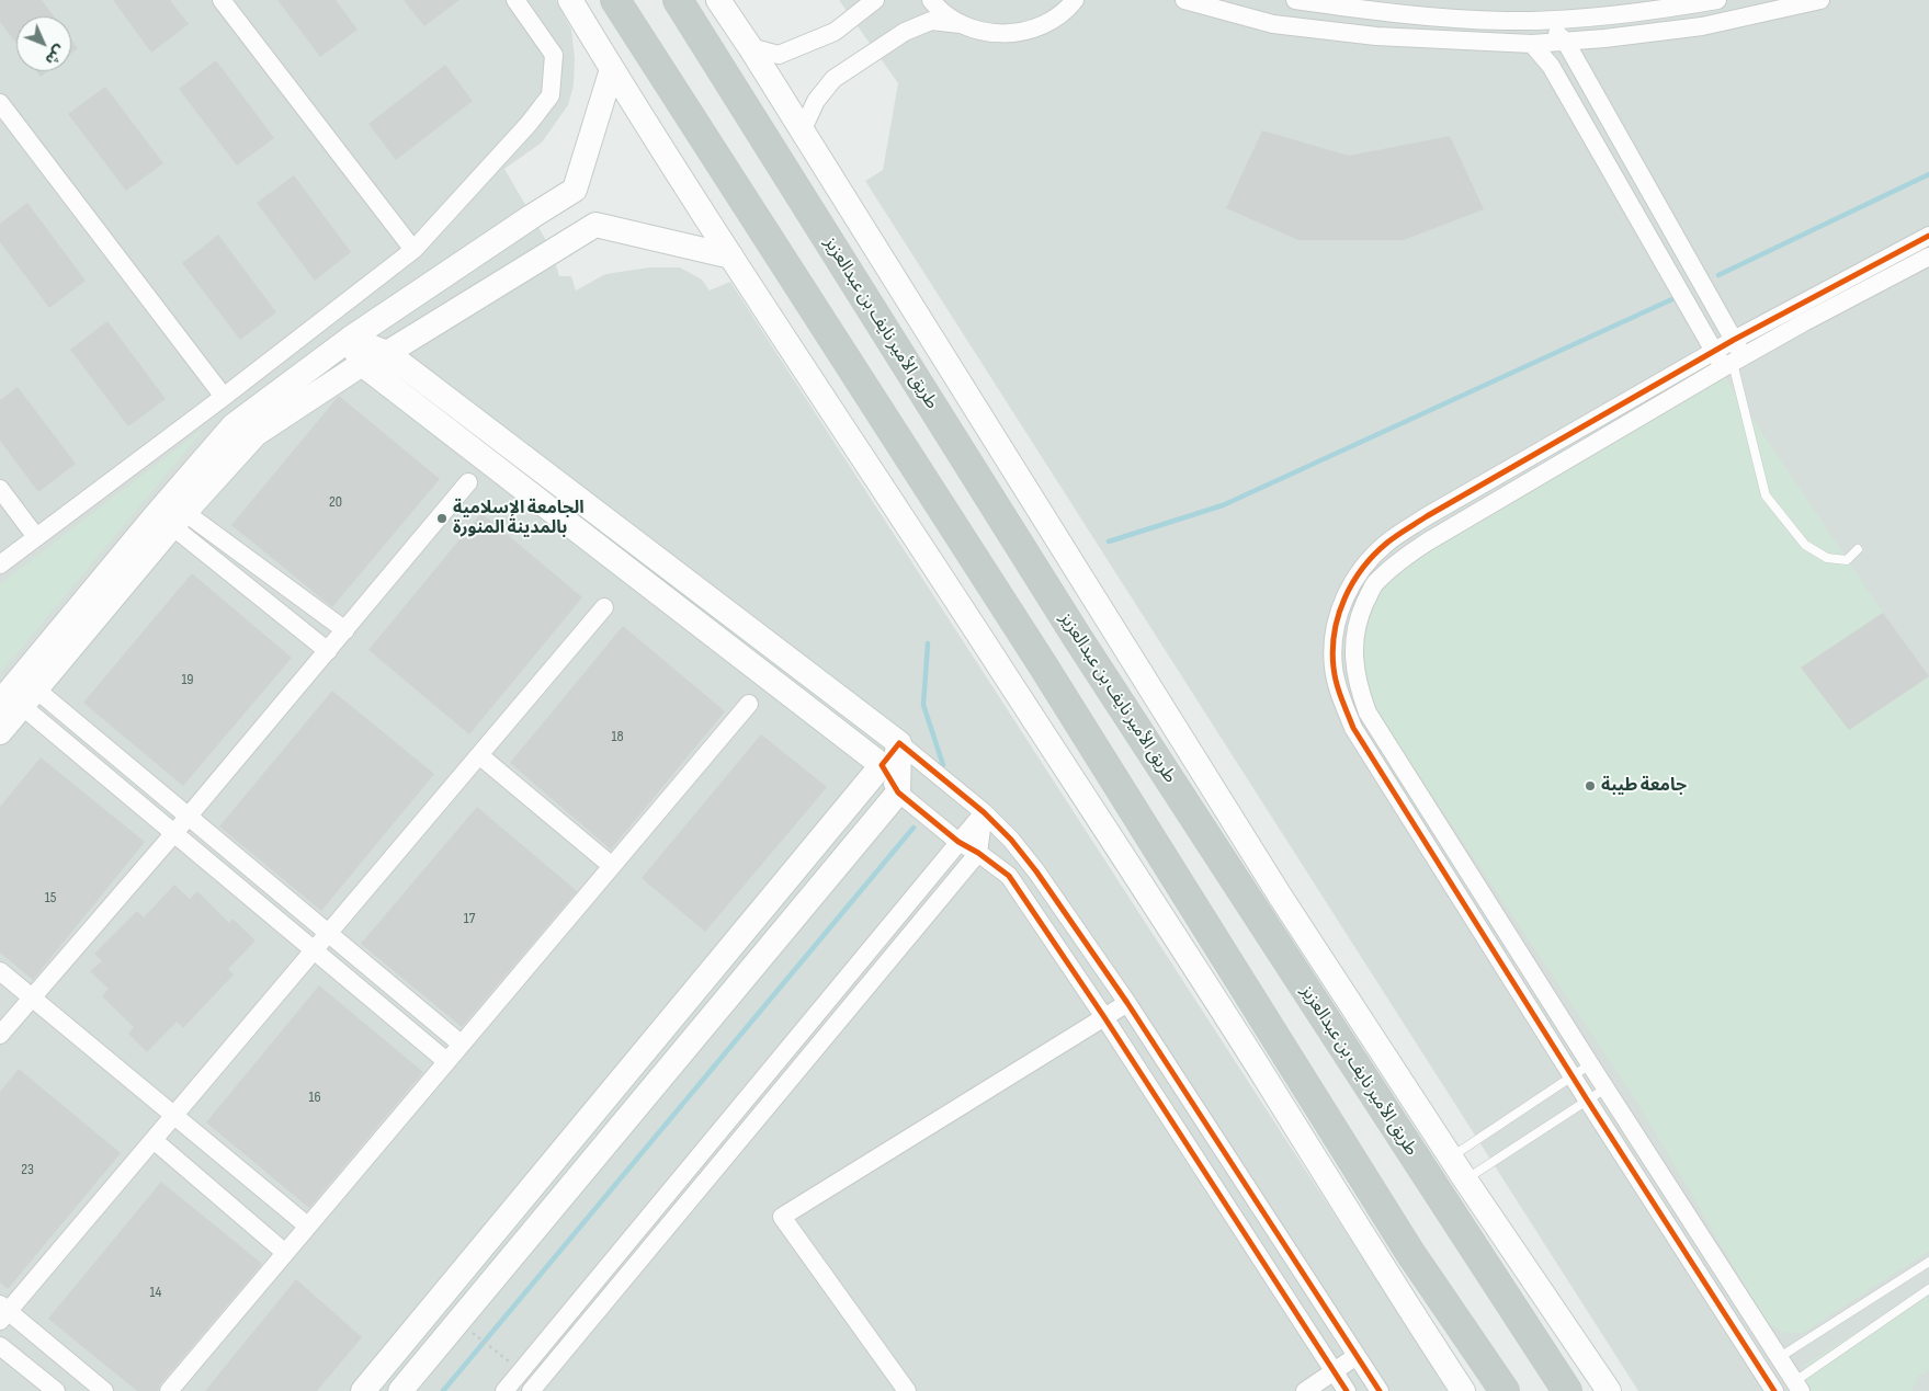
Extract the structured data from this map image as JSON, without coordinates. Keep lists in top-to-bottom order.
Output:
{
  "streets": {
    "highway": ["طريق الأمير نايف بن عبدالعزيز"]
  },
  "places": ["الجامعة الإسلامية بالمدينة المنورة", "جامعة طيبة"],
  "house_numbers": [
    "20",
    "19",
    "18",
    "15",
    "17",
    "16",
    "23",
    "14"
  ],
  "north": "bottom right"
}
